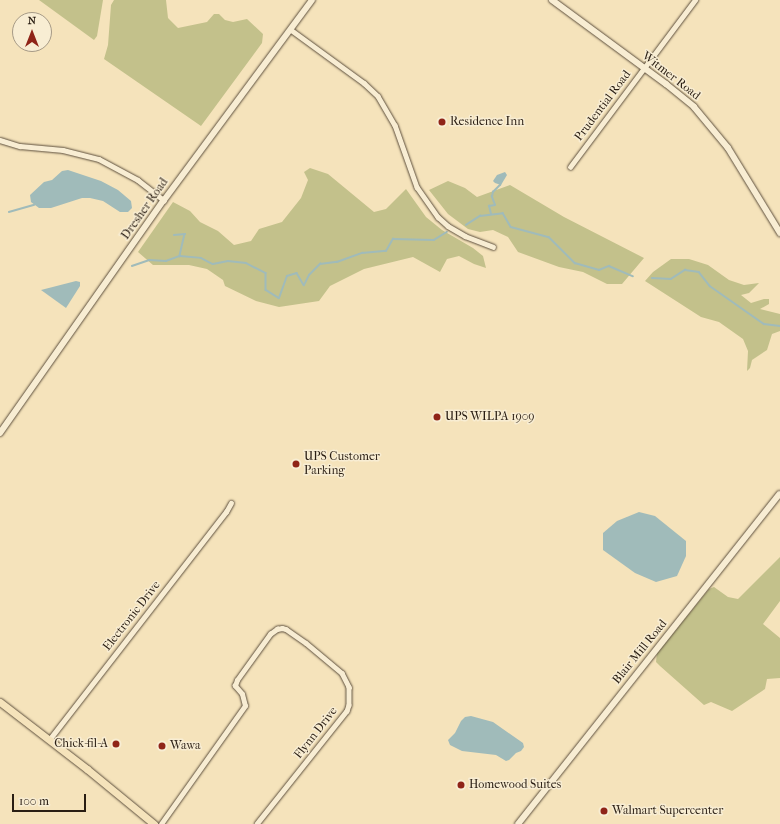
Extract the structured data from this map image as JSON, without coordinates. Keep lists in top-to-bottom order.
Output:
{
  "streets": {
    "main road": ["Witmer Road", "Dresher Road", "Blair Mill Road"],
    "street": ["Prudential Road", "Electronic Drive", "Flynn Drive"]
  },
  "crossings": [
    ["Witmer Road", "Prudential Road"]
  ],
  "places": [
    "Residence Inn",
    "UPS WILPA 1909",
    "UPS Customer Parking",
    "Chick-fil-A",
    "Wawa",
    "Homewood Suites",
    "Walmart Supercenter"
  ],
  "scale_bar": "100 m",
  "north": "top"
}
